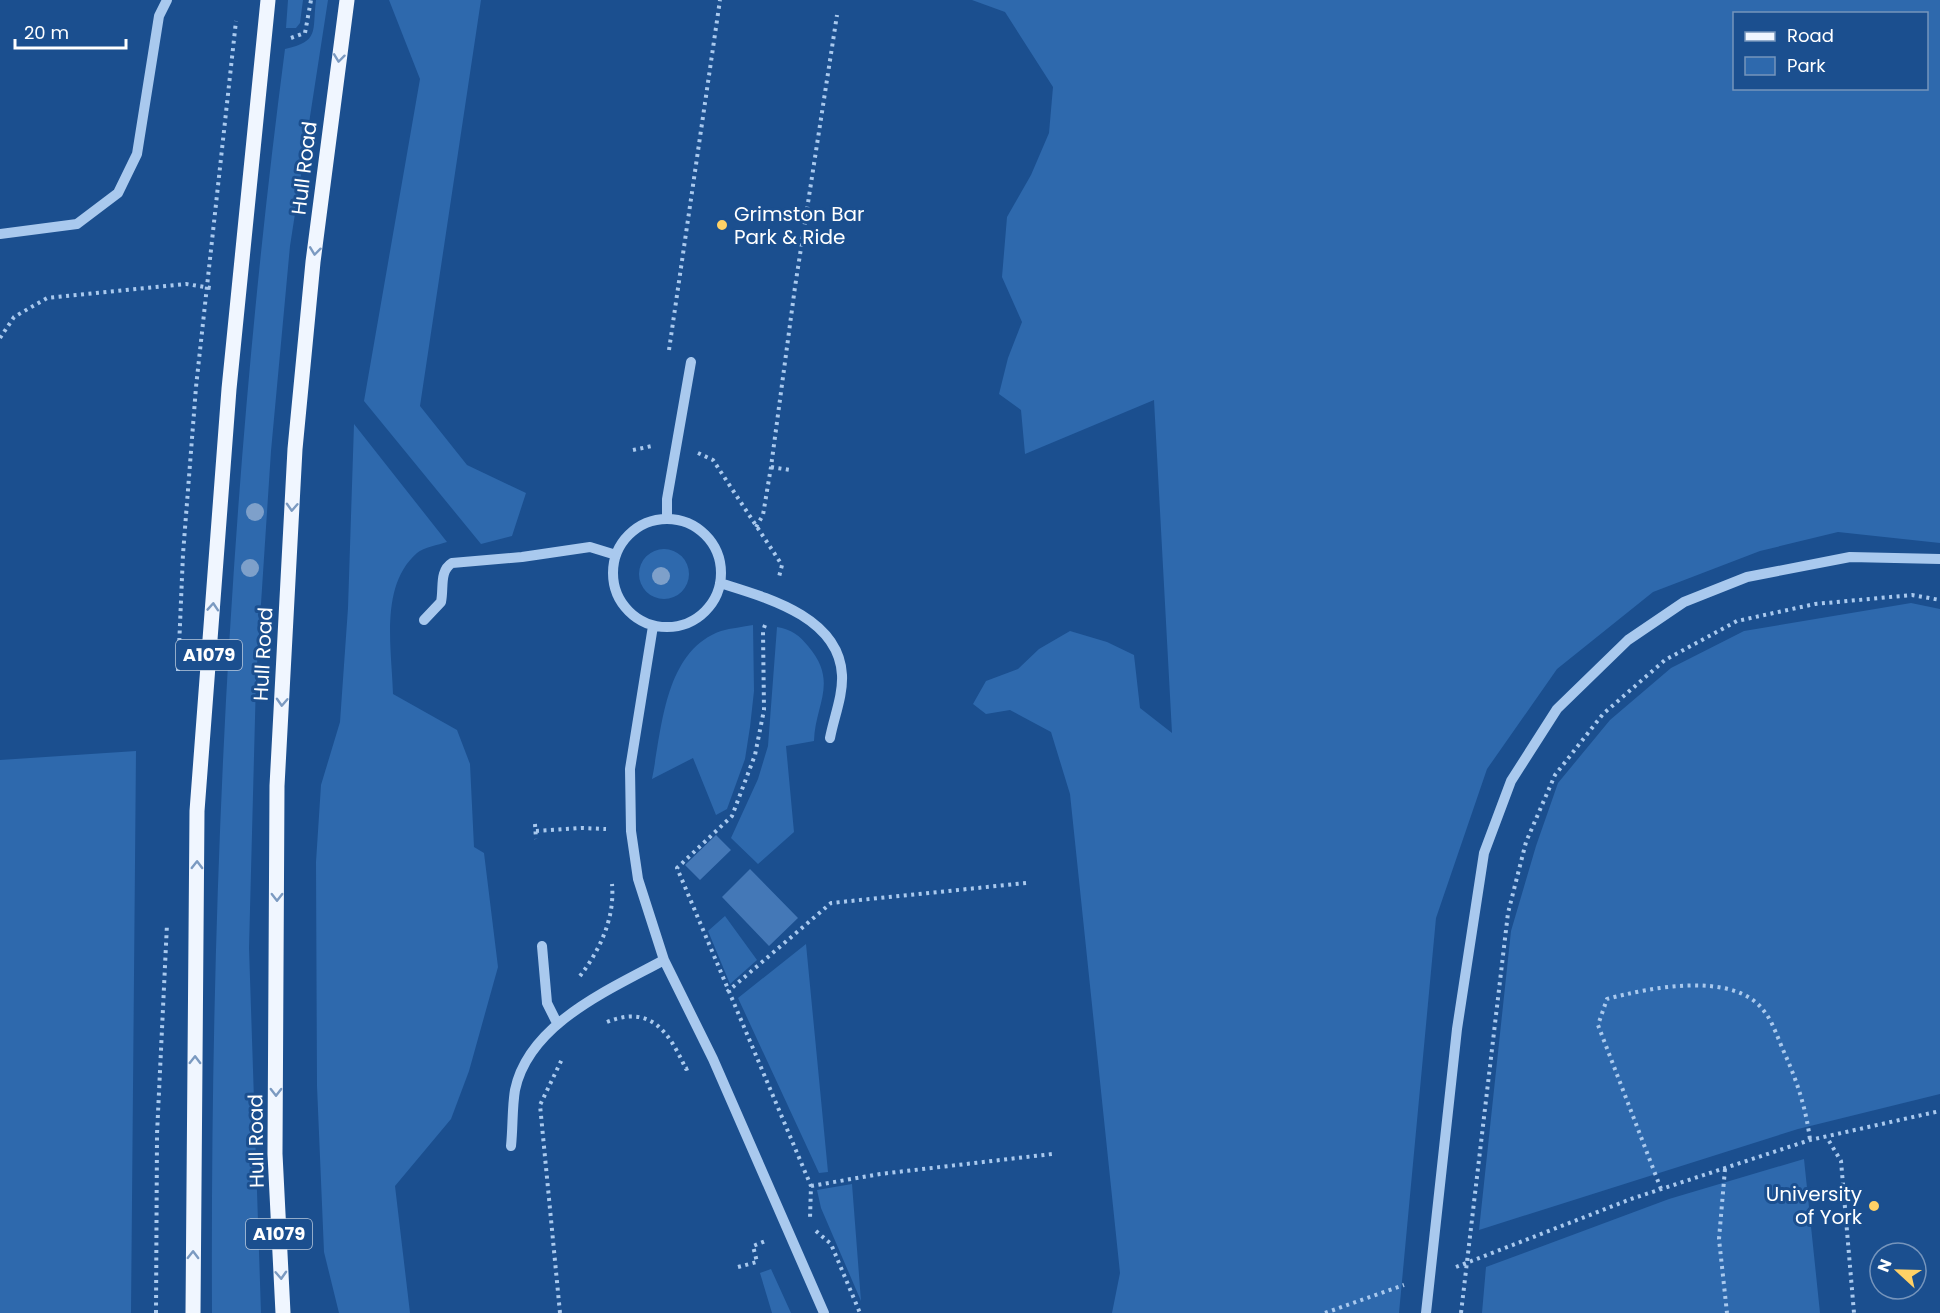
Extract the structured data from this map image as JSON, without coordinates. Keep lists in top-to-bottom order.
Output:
{
  "streets": {
    "main road": ["Hull Road", "A1079"]
  },
  "places": ["Grimston Bar Park & Ride", "University of York"],
  "legend": ["Road", "Park"],
  "scale_bar": "20 m",
  "north": "left"
}
